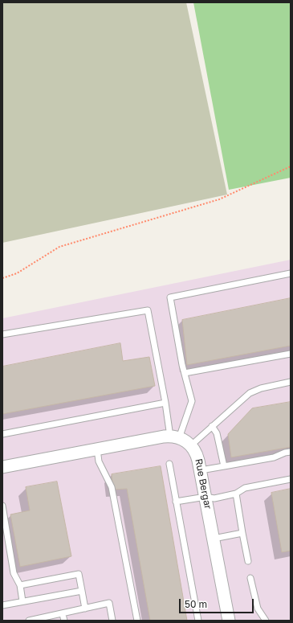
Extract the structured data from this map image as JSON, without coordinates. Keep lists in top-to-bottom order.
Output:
{
  "streets": {
    "street": ["Rue Bergar"]
  },
  "scale_bar": "50 m"
}
